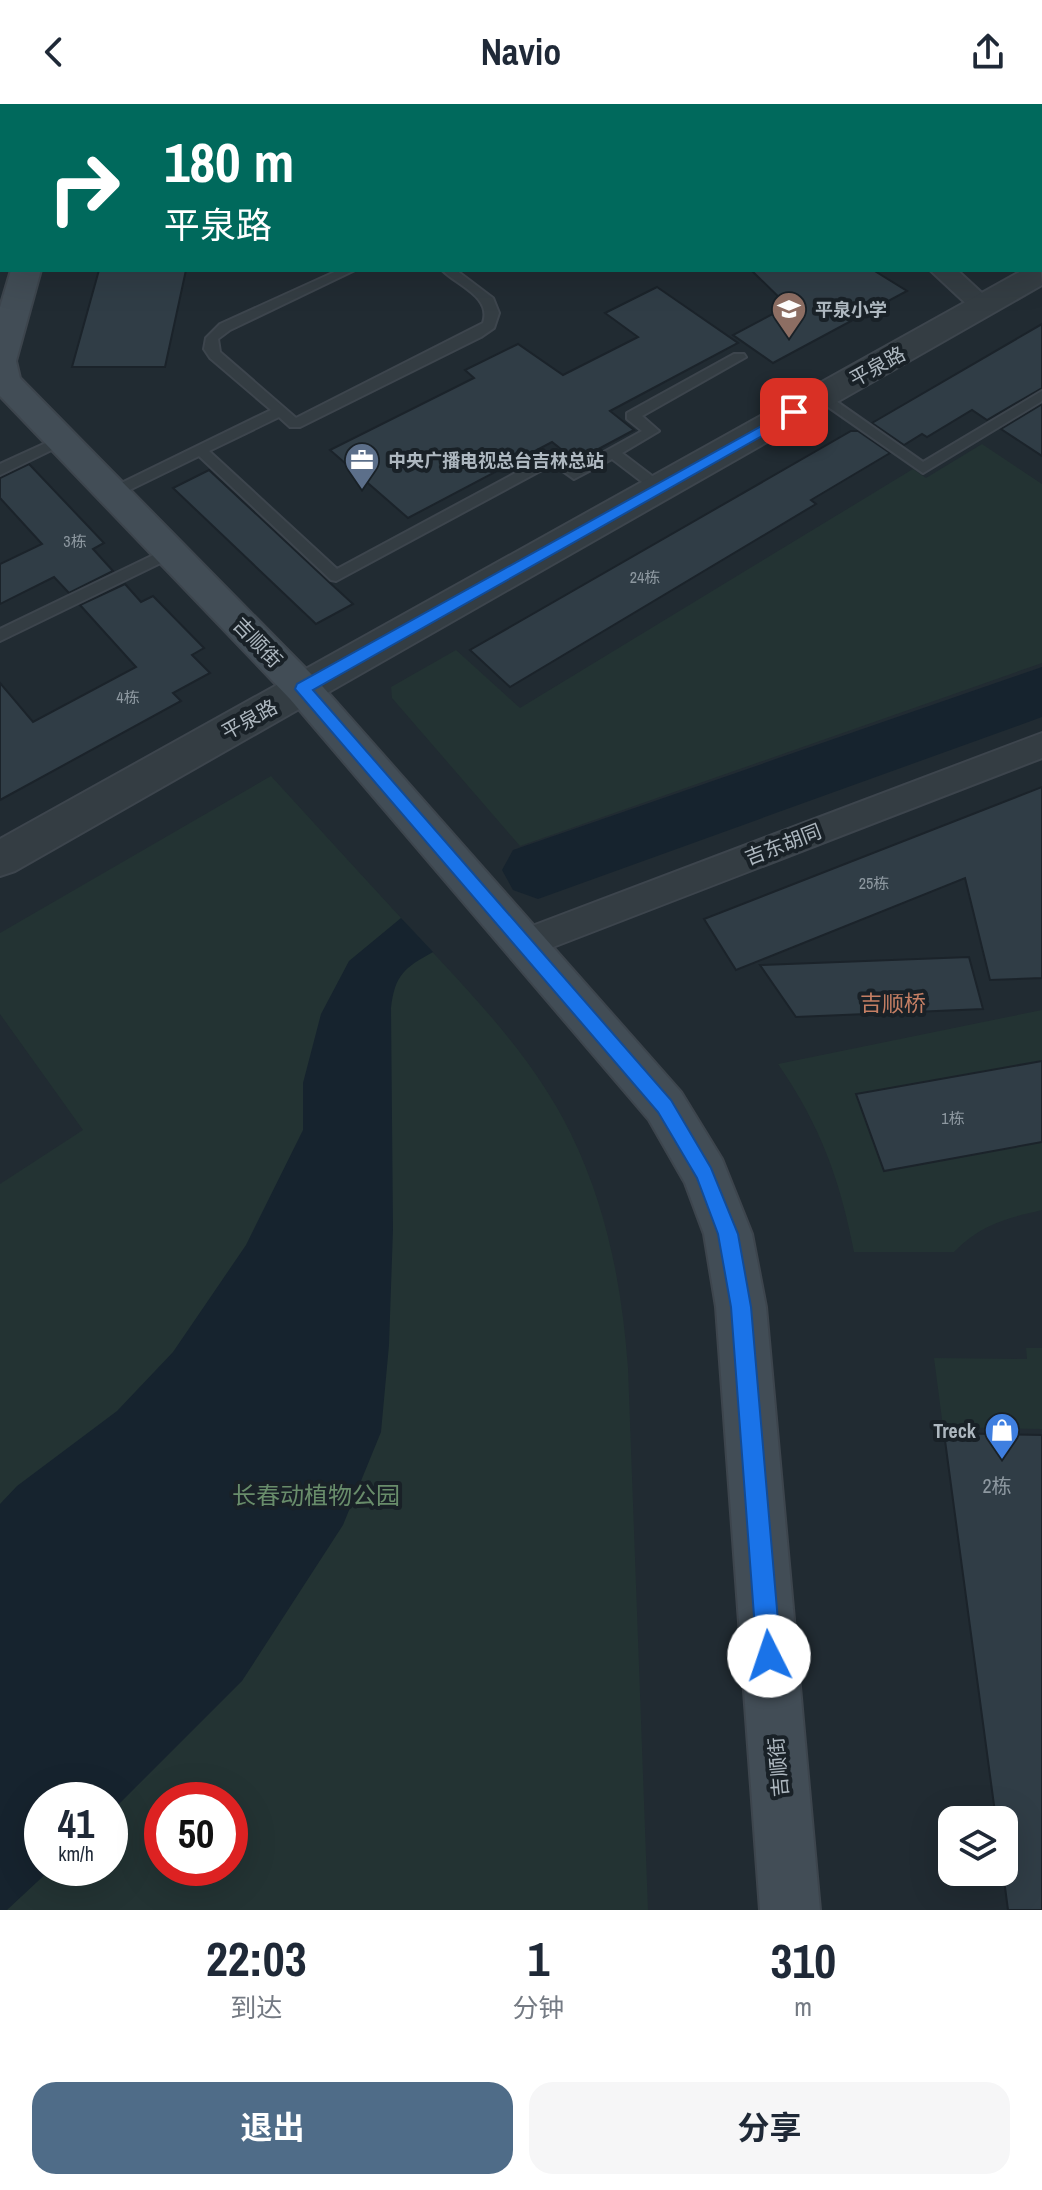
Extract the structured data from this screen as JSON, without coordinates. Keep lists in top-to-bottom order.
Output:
{
  "streets": {
    "main road": ["吉顺街"],
    "street": ["平泉路", "吉东胡同"]
  },
  "crossings": [
    ["平泉路", "吉顺街"],
    ["吉顺街", "吉东胡同"]
  ],
  "districts": ["吉顺桥"],
  "parks": ["长春动植物公园"],
  "places": {
    "school or university": ["平泉小学"],
    "office": ["中央广播电视总台吉林总站"],
    "shop": ["Treck"]
  },
  "house_numbers": [
    "3栋",
    "24栋",
    "4栋",
    "25栋",
    "1栋",
    "2栋"
  ],
  "page": {
    "header": "Navio",
    "turn": ["180 m", "平泉路"],
    "speed": "41 km/h",
    "limit": "50",
    "eta": [
      "22:03",
      "到达",
      "1",
      "分钟",
      "310",
      "m"
    ],
    "buttons": ["退出", "分享"]
  }
}
